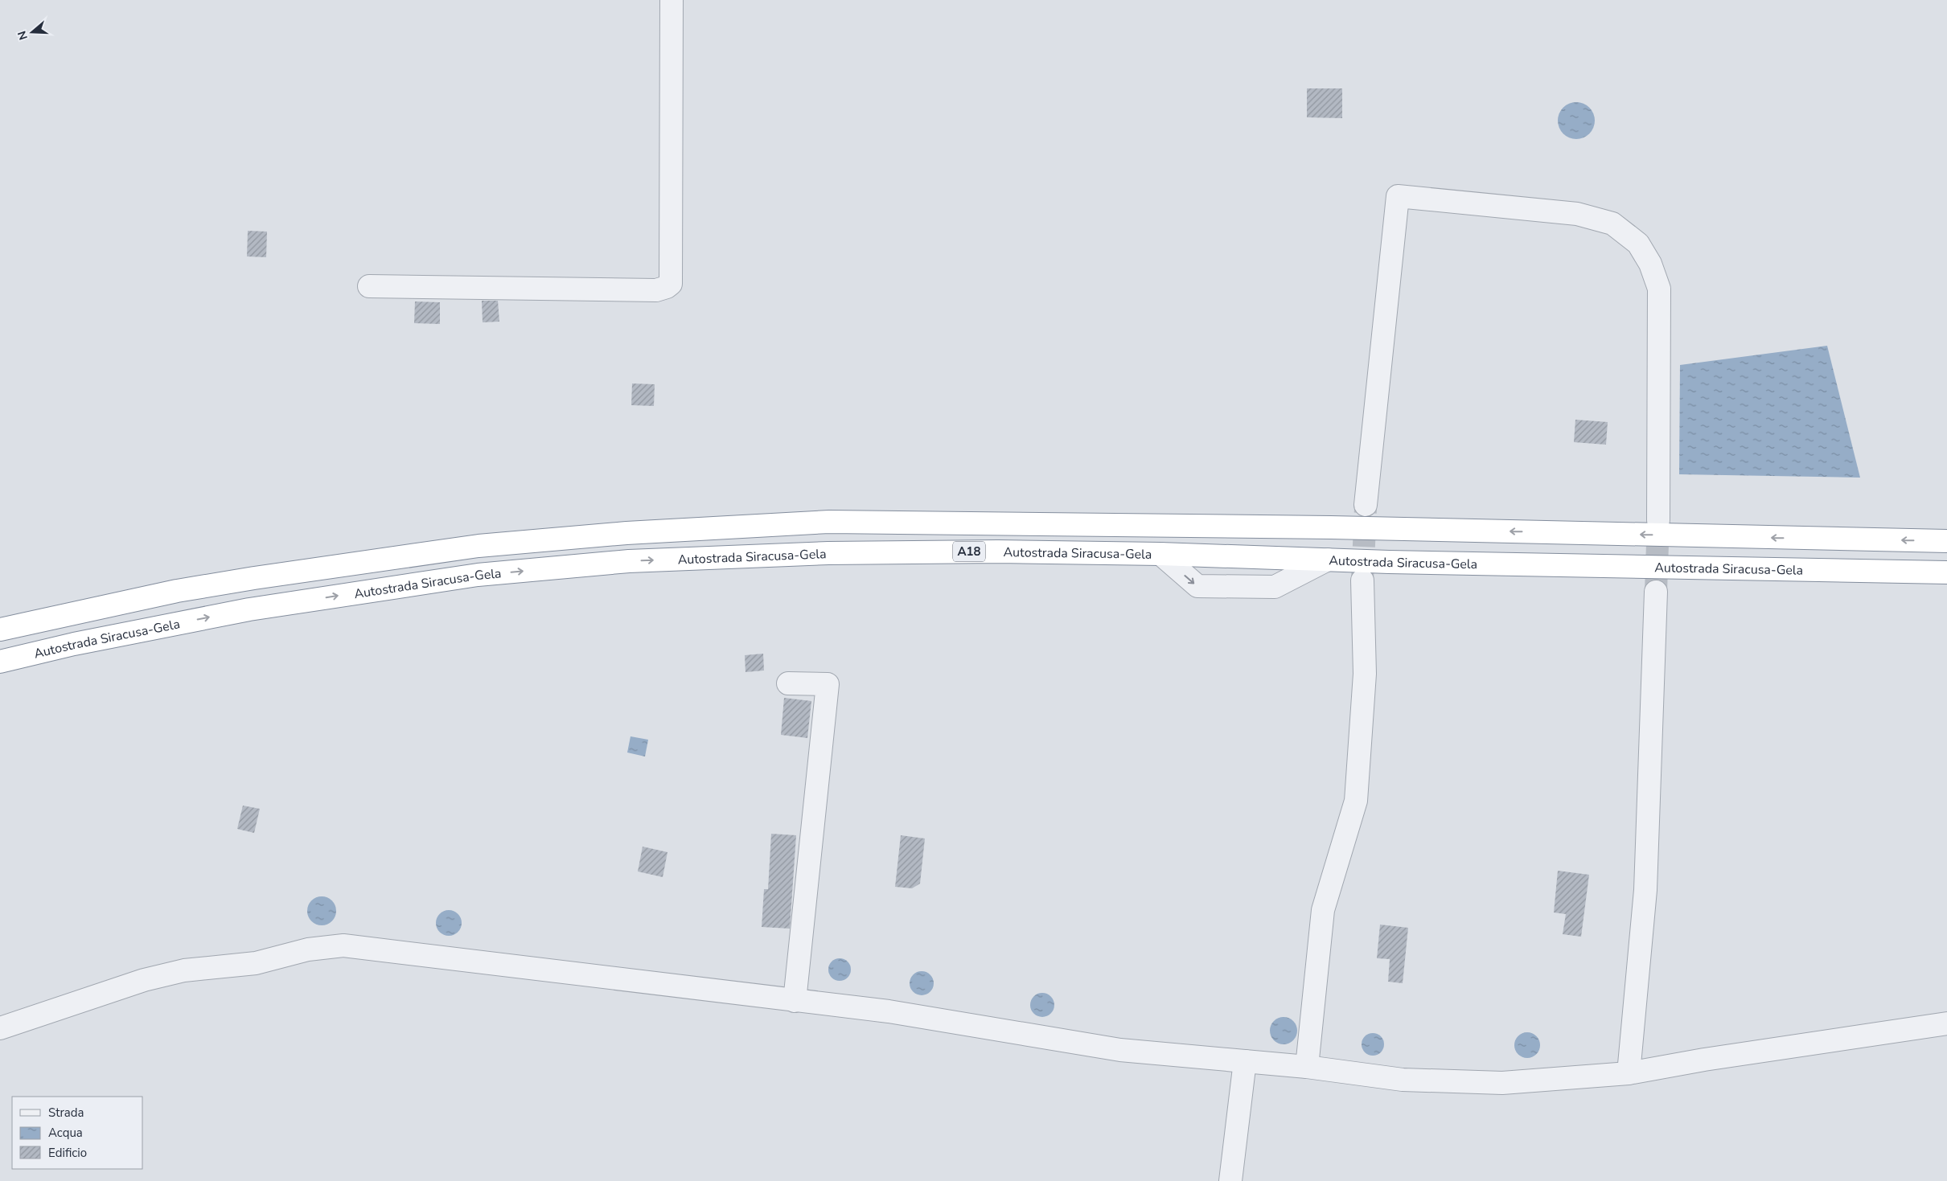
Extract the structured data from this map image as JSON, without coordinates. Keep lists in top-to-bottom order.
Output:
{
  "streets": {
    "highway": ["A18", "Autostrada Siracusa-Gela"]
  },
  "legend": ["Strada", "Acqua", "Edificio"],
  "north": "left"
}
